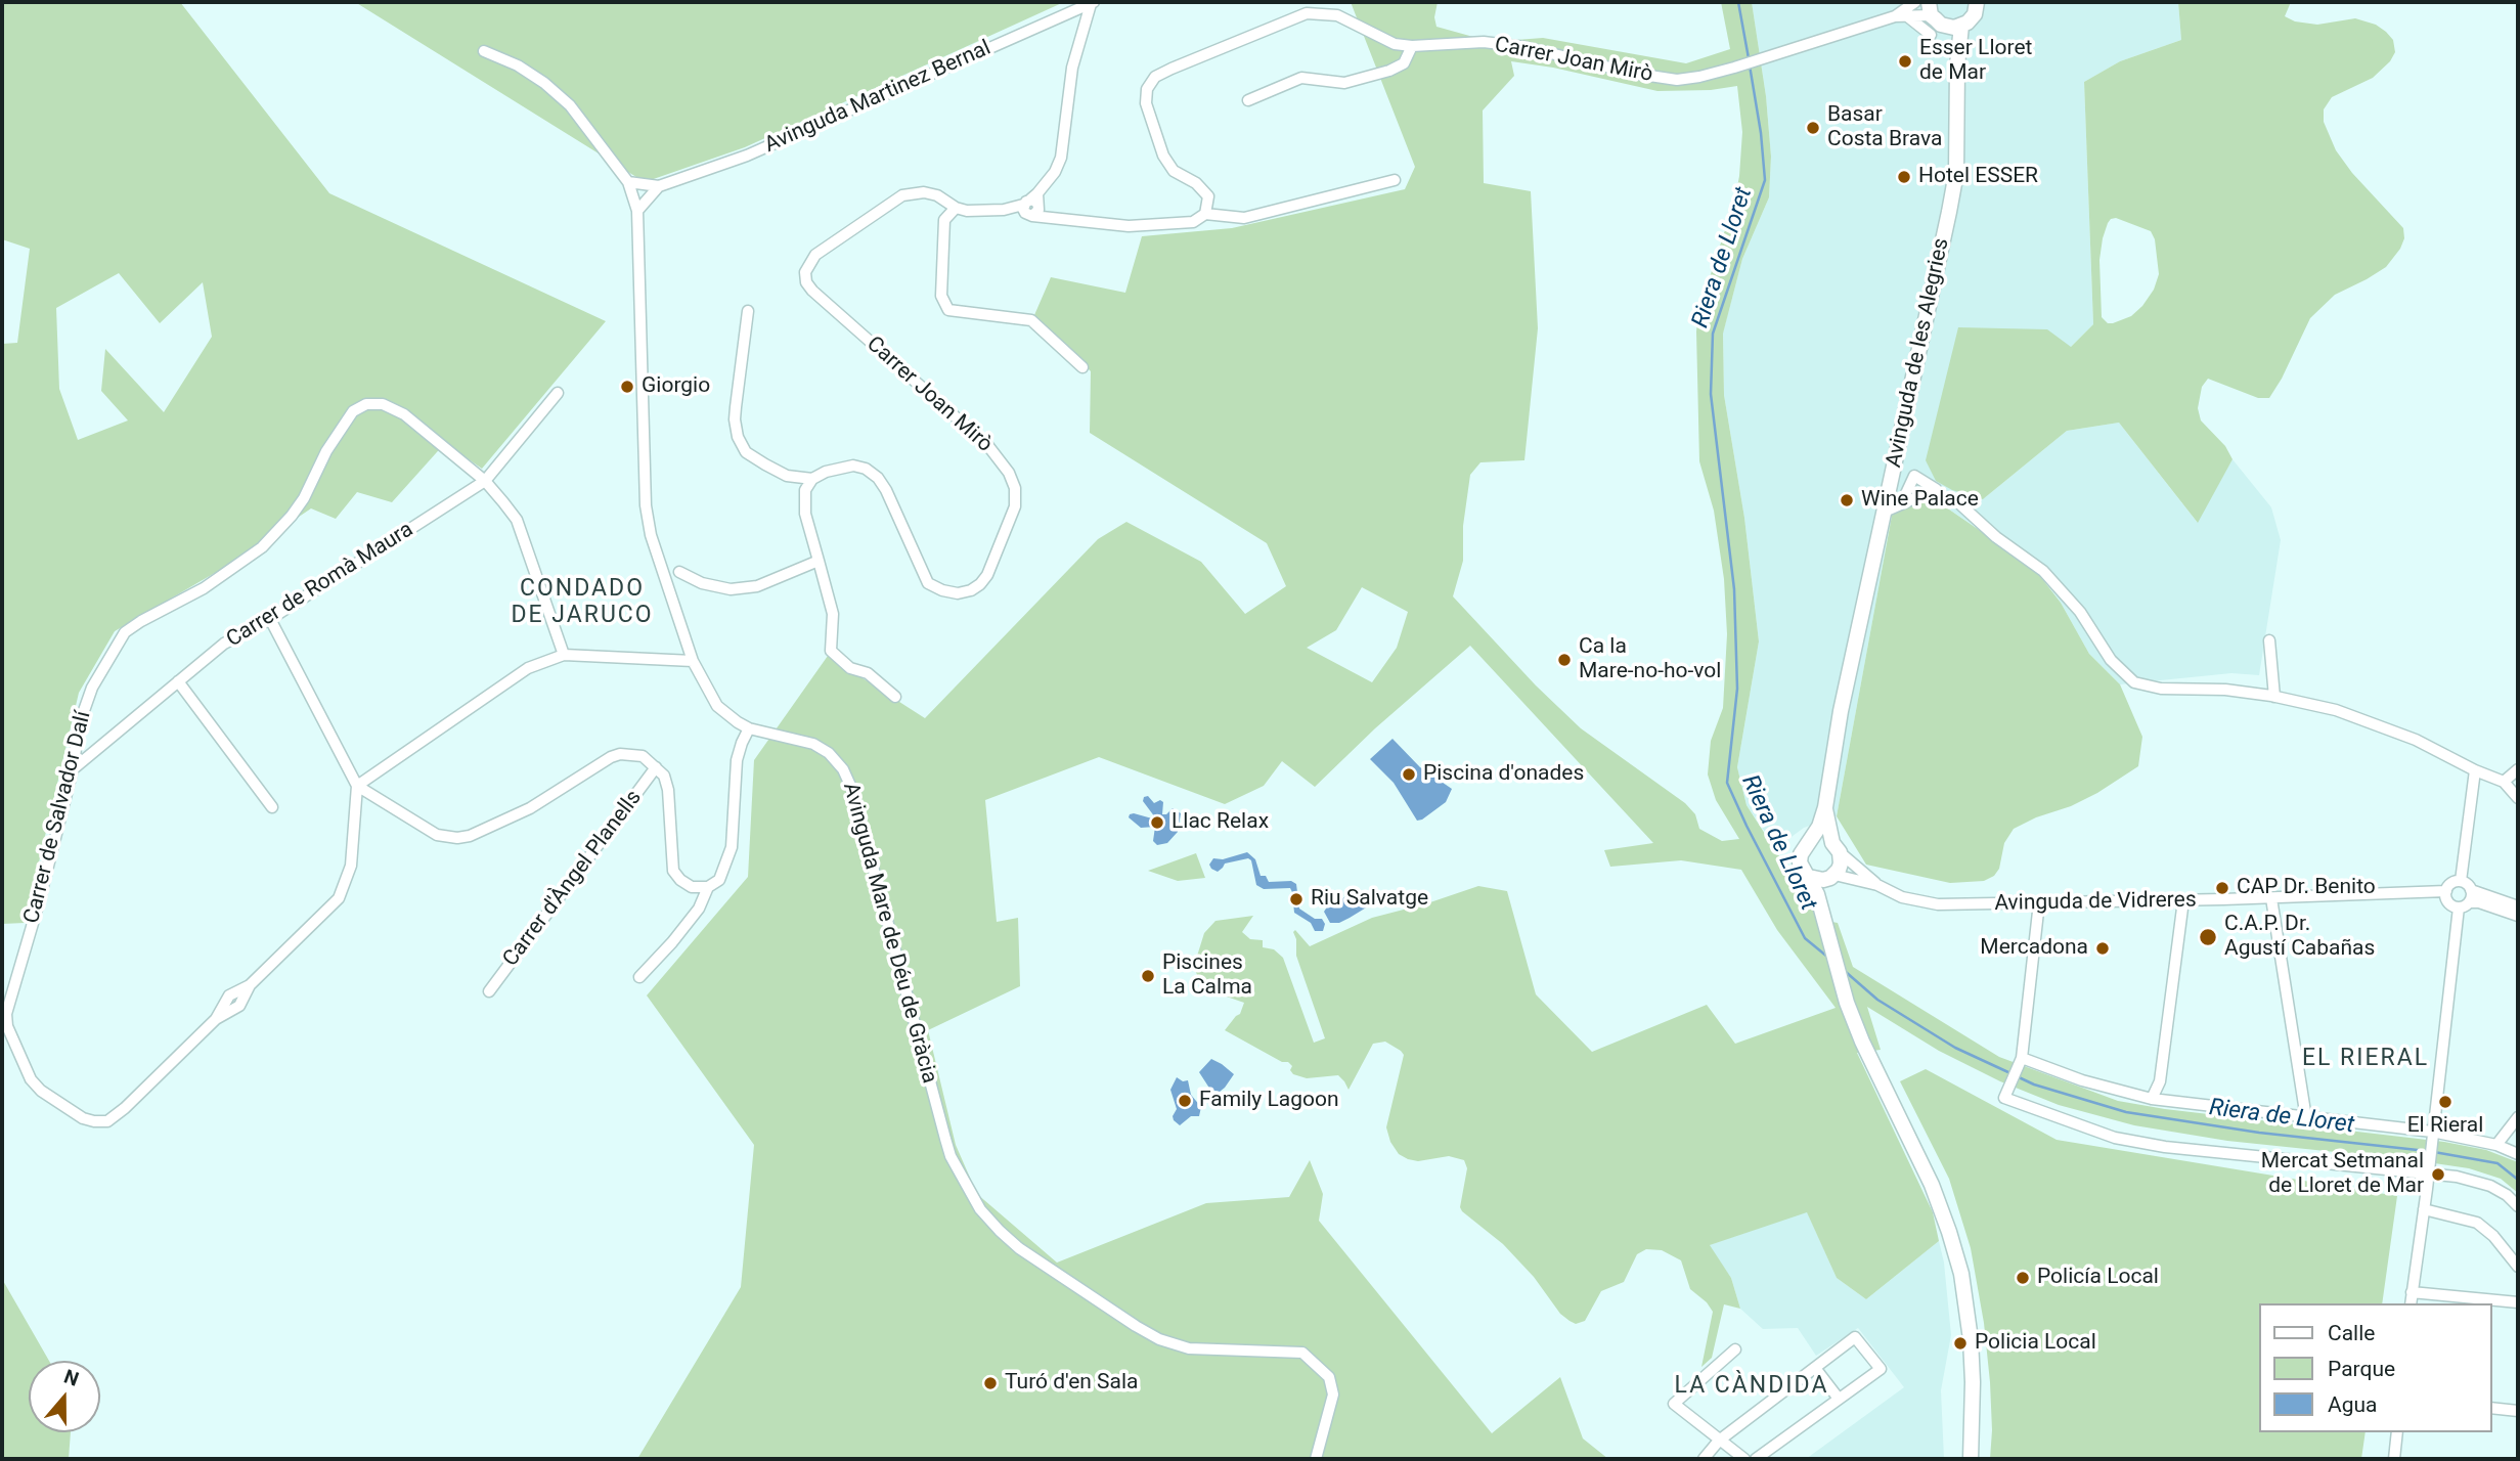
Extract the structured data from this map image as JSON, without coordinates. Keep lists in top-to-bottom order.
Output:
{
  "streets": {
    "main road": ["Avinguda de les Alegries"],
    "street": [
      "Carrer Joan Mirò",
      "Avinguda Martinez Bernal",
      "Carrer de Romà Maura",
      "Carrer de Salvador Dalí",
      "Carrer d'Àngel Planells",
      "Avinguda de Vidreres",
      "Avinguda Mare de Déu de Gràcia"
    ]
  },
  "crossings": [
    ["Carrer Joan Mirò", "Avinguda de les Alegries"],
    ["Avinguda Martinez Bernal", "Avinguda Mare de Déu de Gràcia"],
    ["Carrer de Romà Maura", "Carrer de Salvador Dalí"]
  ],
  "districts": ["CONDADO DE JARUCO", "EL RIERAL", "LA CÀNDIDA"],
  "water": ["Riera de Lloret"],
  "places": [
    "Esser Lloret de Mar",
    "Basar Costa Brava",
    "Hotel ESSER",
    "Giorgio",
    "Wine Palace",
    "Ca la Mare-no-ho-vol",
    "Piscina d'onades",
    "Llac Relax",
    "CAP Dr. Benito",
    "Riu Salvatge",
    "C.A.P. Dr. Agustí Cabañas",
    "Mercadona",
    "Piscines La Calma",
    "Family Lagoon",
    "El Rieral",
    "Mercat Setmanal de Lloret de Mar",
    "Policía Local",
    "Policia Local",
    "Turó d'en Sala"
  ],
  "legend": ["Calle", "Parque", "Agua"],
  "north": "top"
}
